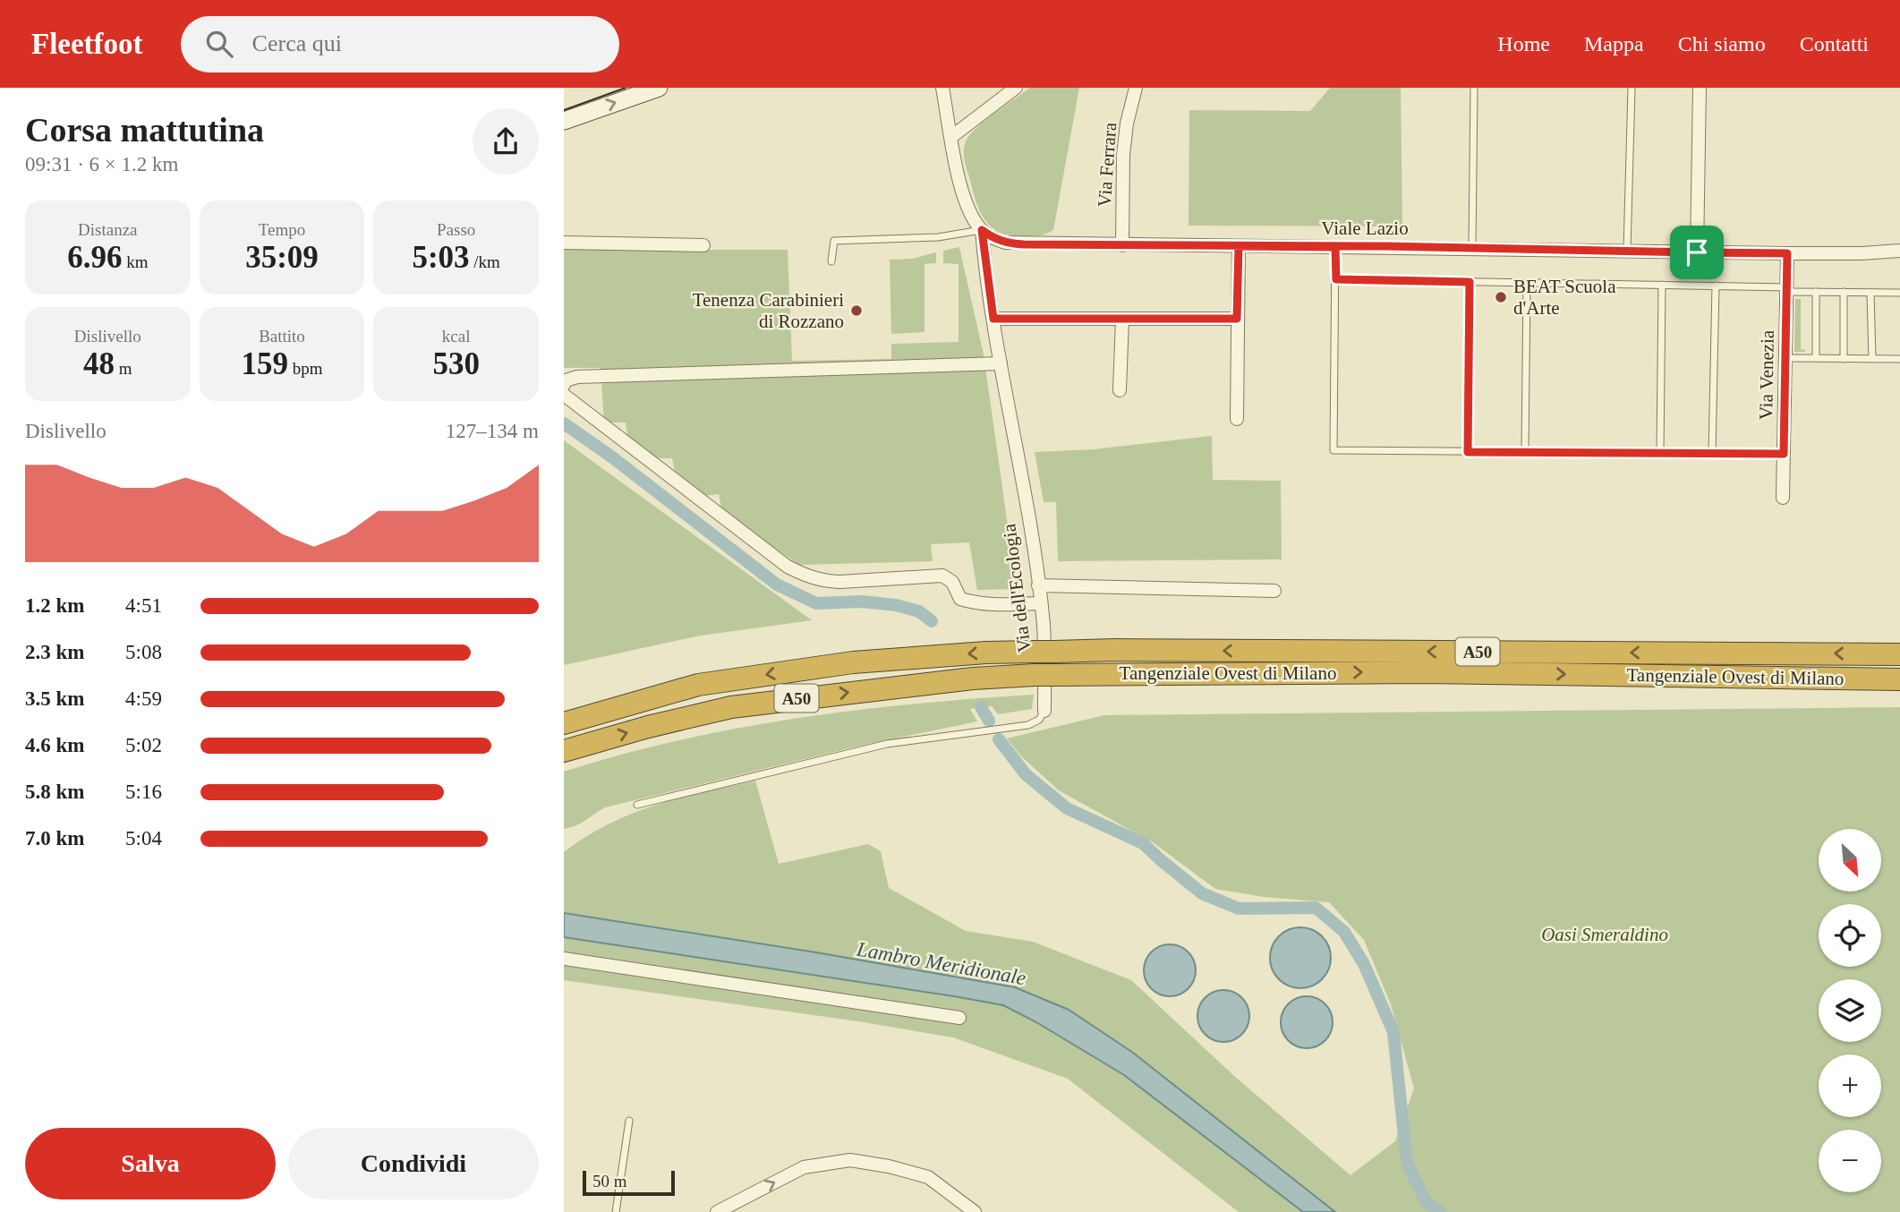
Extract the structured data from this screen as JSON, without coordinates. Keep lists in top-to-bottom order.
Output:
{
  "streets": {
    "highway": ["A50", "Tangenziale Ovest di Milano"],
    "street": [
      "Via Ferrara",
      "Viale Lazio",
      "Via Venezia",
      "Via dell'Ecologia"
    ]
  },
  "crossings": [
    ["Via Ferrara", "Viale Lazio"],
    ["Viale Lazio", "Via Venezia"],
    ["Viale Lazio", "Via dell'Ecologia"]
  ],
  "water": ["Lambro Meridionale"],
  "parks": ["Oasi Smeraldino"],
  "places": ["BEAT Scuola d'Arte", "Tenenza Carabinieri di Rozzano"],
  "scale_bar": "50 m",
  "north": "bottom right",
  "page": {
    "header": "Fleetfoot",
    "search": "Cerca qui",
    "nav": [
      "Home",
      "Mappa",
      "Chi siamo",
      "Contatti"
    ],
    "heading": ["Corsa mattutina", "09:31 · 6 × 1.2 km"],
    "stats": [
      ["Distanza", "6.96 km"],
      ["Tempo", "35:09"],
      ["Passo", "5:03 /km"],
      ["Dislivello", "48 m"],
      ["Battito", "159 bpm"],
      ["kcal", "530"]
    ],
    "chart": ["Dislivello", "127–134 m"],
    "list": [
      {
        "name": "1.2 km",
        "note": "4:51"
      },
      {
        "name": "2.3 km",
        "note": "5:08"
      },
      {
        "name": "3.5 km",
        "note": "4:59"
      },
      {
        "name": "4.6 km",
        "note": "5:02"
      },
      {
        "name": "5.8 km",
        "note": "5:16"
      },
      {
        "name": "7.0 km",
        "note": "5:04"
      }
    ],
    "map_buttons": ["+", "−"],
    "buttons": ["Salva", "Condividi"],
    "scale": "50 m"
  }
}
